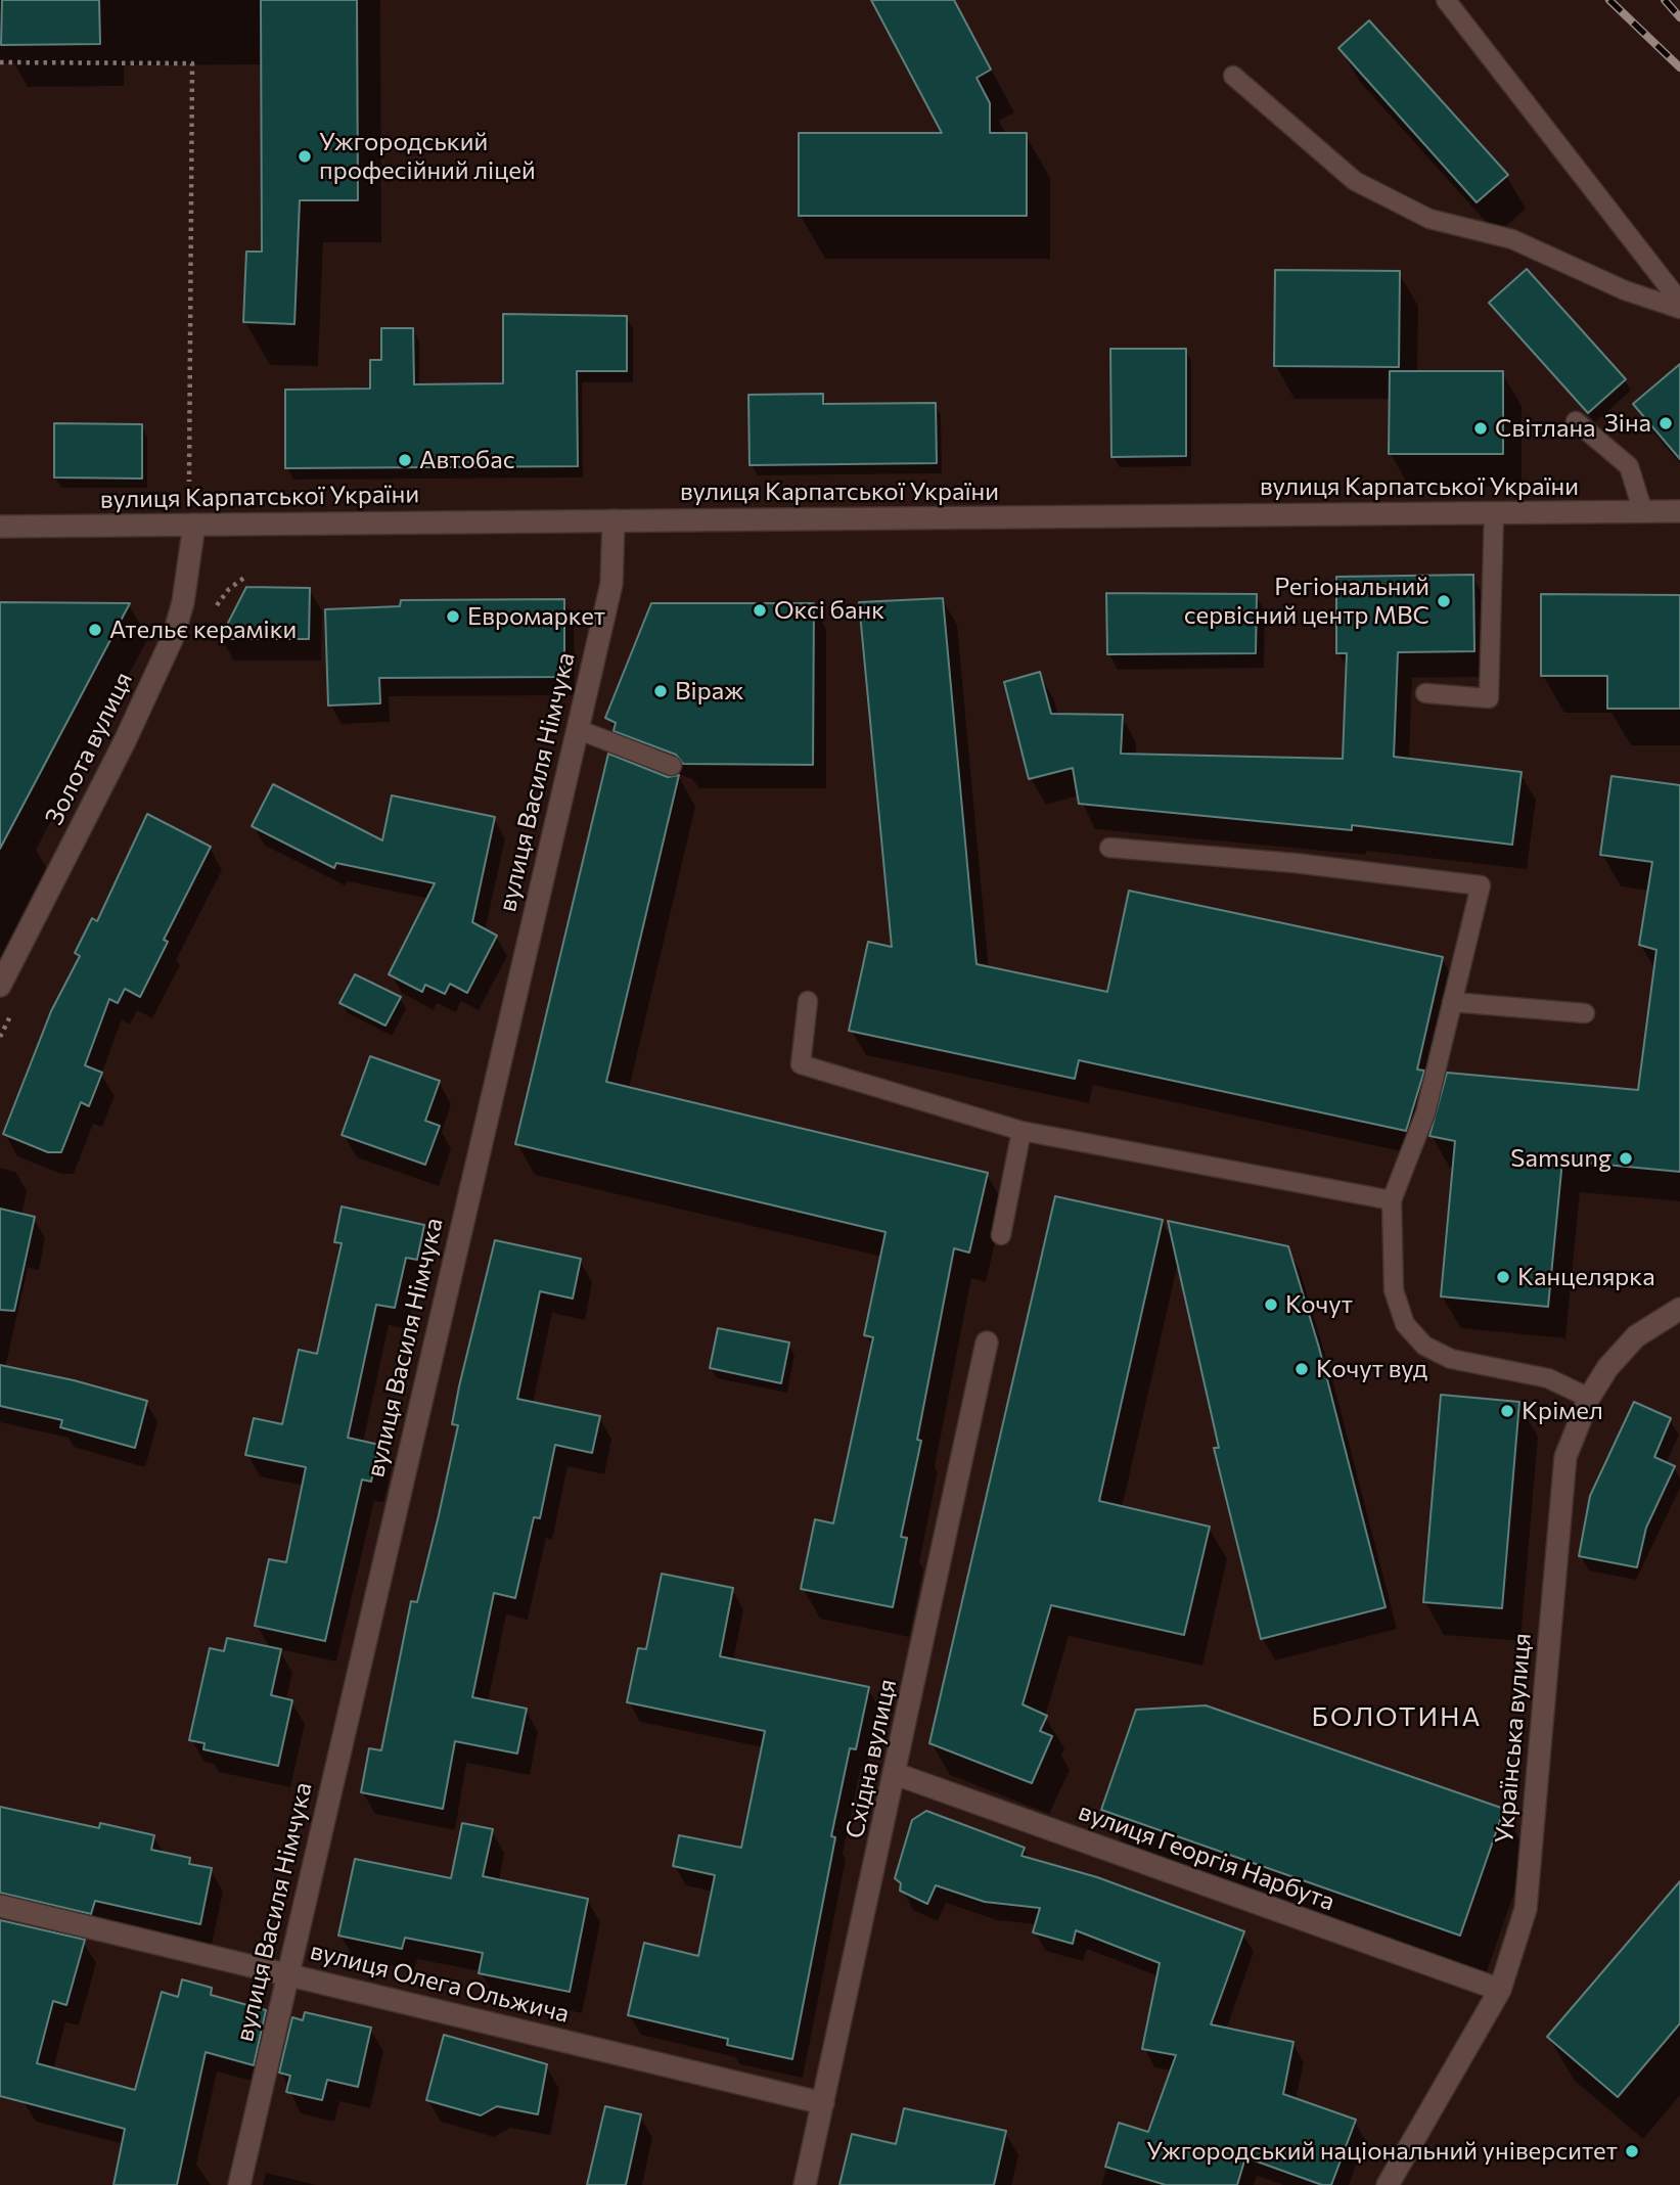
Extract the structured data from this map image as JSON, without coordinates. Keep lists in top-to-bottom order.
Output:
{
  "streets": {
    "street": [
      "вулиця Карпатської України",
      "Золота вулиця",
      "вулиця Василя Німчука",
      "Українська вулиця",
      "Східна вулиця",
      "вулиця Георгія Нарбута",
      "вулиця Олега Ольжича"
    ]
  },
  "crossings": [
    ["вулиця Карпатської України", "Золота вулиця"],
    ["вулиця Карпатської України", "вулиця Василя Німчука"],
    ["вулиця Василя Німчука", "вулиця Олега Ольжича"],
    ["Українська вулиця", "вулиця Георгія Нарбута"],
    ["Східна вулиця", "вулиця Георгія Нарбута"],
    ["Східна вулиця", "вулиця Олега Ольжича"]
  ],
  "districts": ["БОЛОТИНА"],
  "places": [
    "Ужгородський професійний ліцей",
    "Зіна",
    "Світлана",
    "Автобас",
    "Регіональний сервісний центр МВС",
    "Оксі банк",
    "Евромаркет",
    "Ательє кераміки",
    "Віраж",
    "Samsung",
    "Канцелярка",
    "Кочут",
    "Кочут вуд",
    "Крімел",
    "Ужгородський національний університет"
  ]
}
